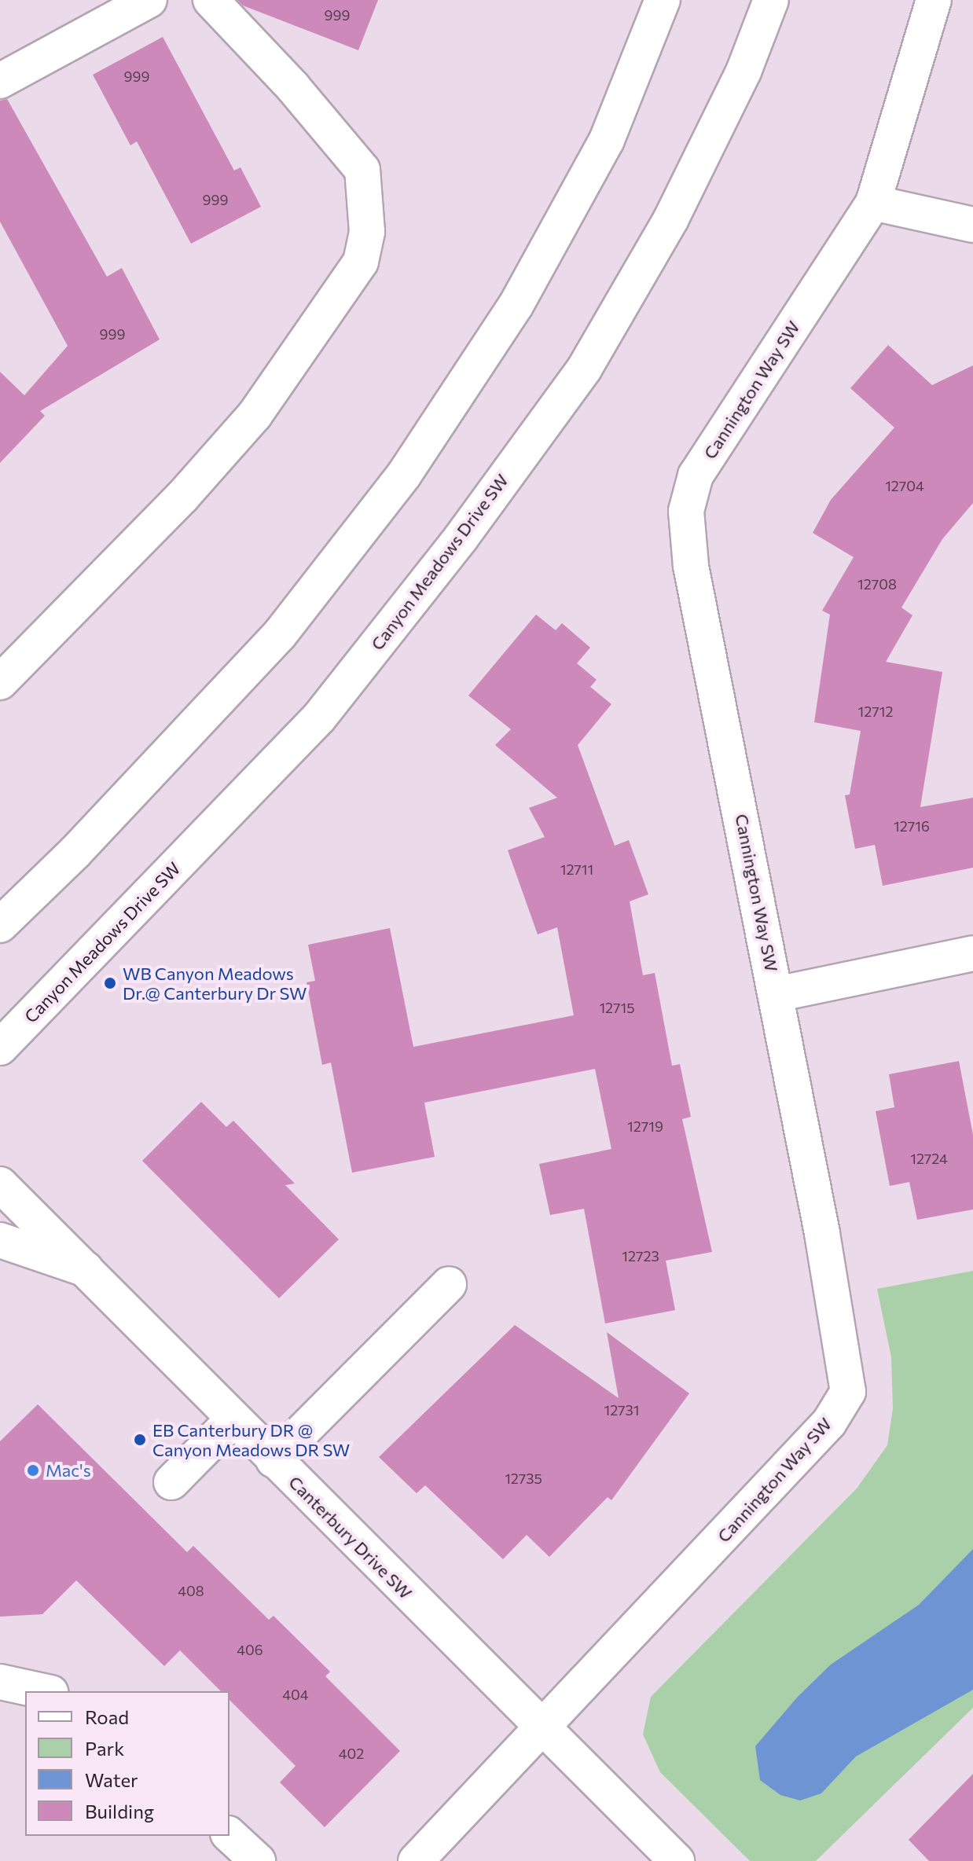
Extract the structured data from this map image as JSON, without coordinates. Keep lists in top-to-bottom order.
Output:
{
  "streets": {
    "street": ["Cannington Way SW", "Canyon Meadows Drive SW", "Canterbury Drive SW"]
  },
  "crossings": [
    ["Cannington Way SW", "Canterbury Drive SW"]
  ],
  "places": ["WB Canyon Meadows Dr.@ Canterbury Dr SW", "EB Canterbury DR @ Canyon Meadows DR SW", "Mac's"],
  "house_numbers": [
    "999",
    "999",
    "999",
    "999",
    "12704",
    "12708",
    "12712",
    "12716",
    "12711",
    "12715",
    "12719",
    "12724",
    "12723",
    "12731",
    "12735",
    "408",
    "406",
    "404",
    "402"
  ],
  "legend": [
    "Road",
    "Park",
    "Water",
    "Building"
  ]
}
